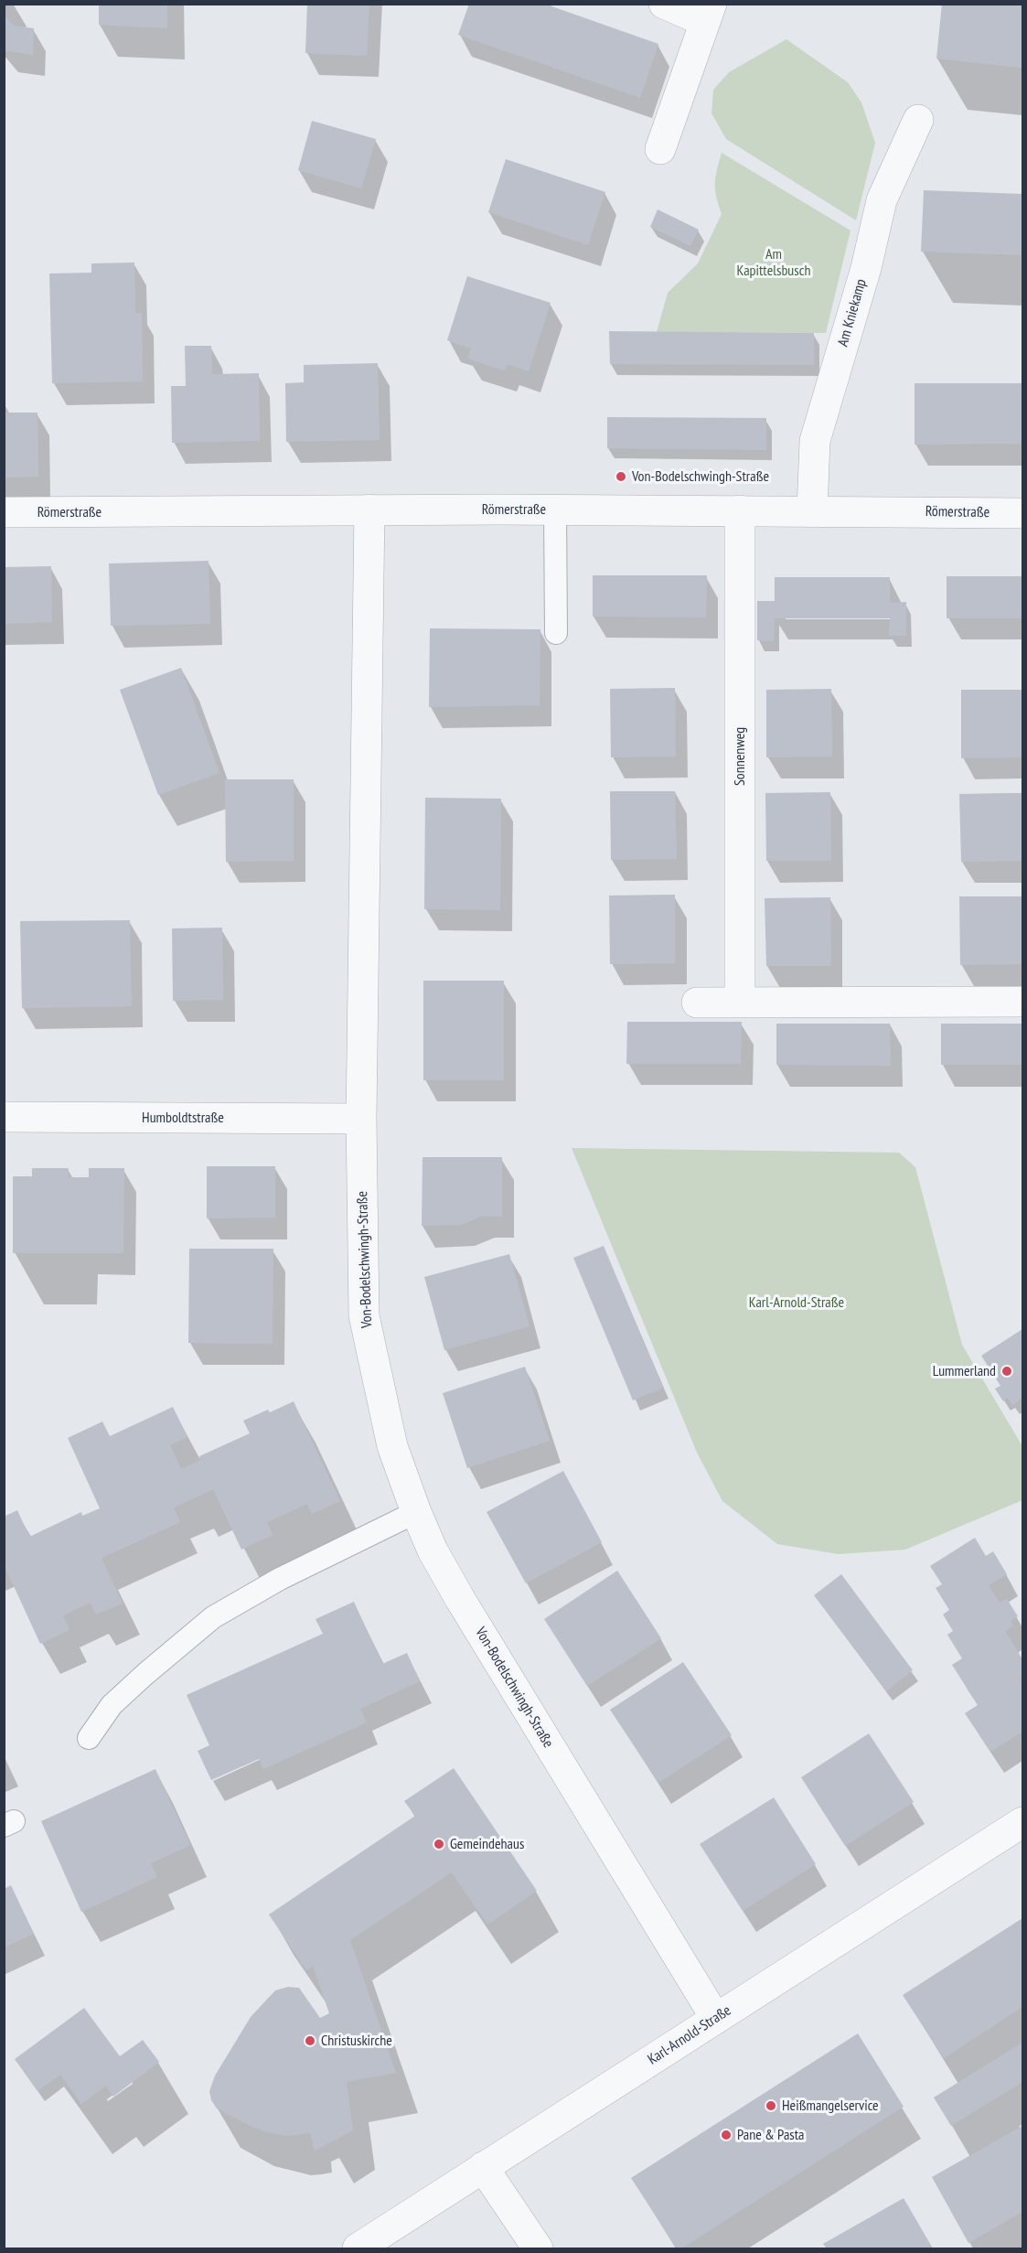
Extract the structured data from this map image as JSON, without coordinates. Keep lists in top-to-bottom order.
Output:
{
  "streets": {
    "street": [
      "Am Kniekamp",
      "Römerstraße",
      "Sonnenweg",
      "Humboldtstraße",
      "Von-Bodelschwingh-Straße",
      "Karl-Arnold-Straße"
    ]
  },
  "crossings": [
    ["Am Kniekamp", "Römerstraße"],
    ["Römerstraße", "Sonnenweg"],
    ["Römerstraße", "Von-Bodelschwingh-Straße"],
    ["Humboldtstraße", "Von-Bodelschwingh-Straße"],
    ["Von-Bodelschwingh-Straße", "Karl-Arnold-Straße"]
  ],
  "parks": ["Am Kapittelsbusch", "Karl-Arnold-Straße"],
  "places": [
    "Von-Bodelschwingh-Straße",
    "Lummerland",
    "Gemeindehaus",
    "Christuskirche",
    "Heißmangelservice",
    "Pane & Pasta"
  ]
}
